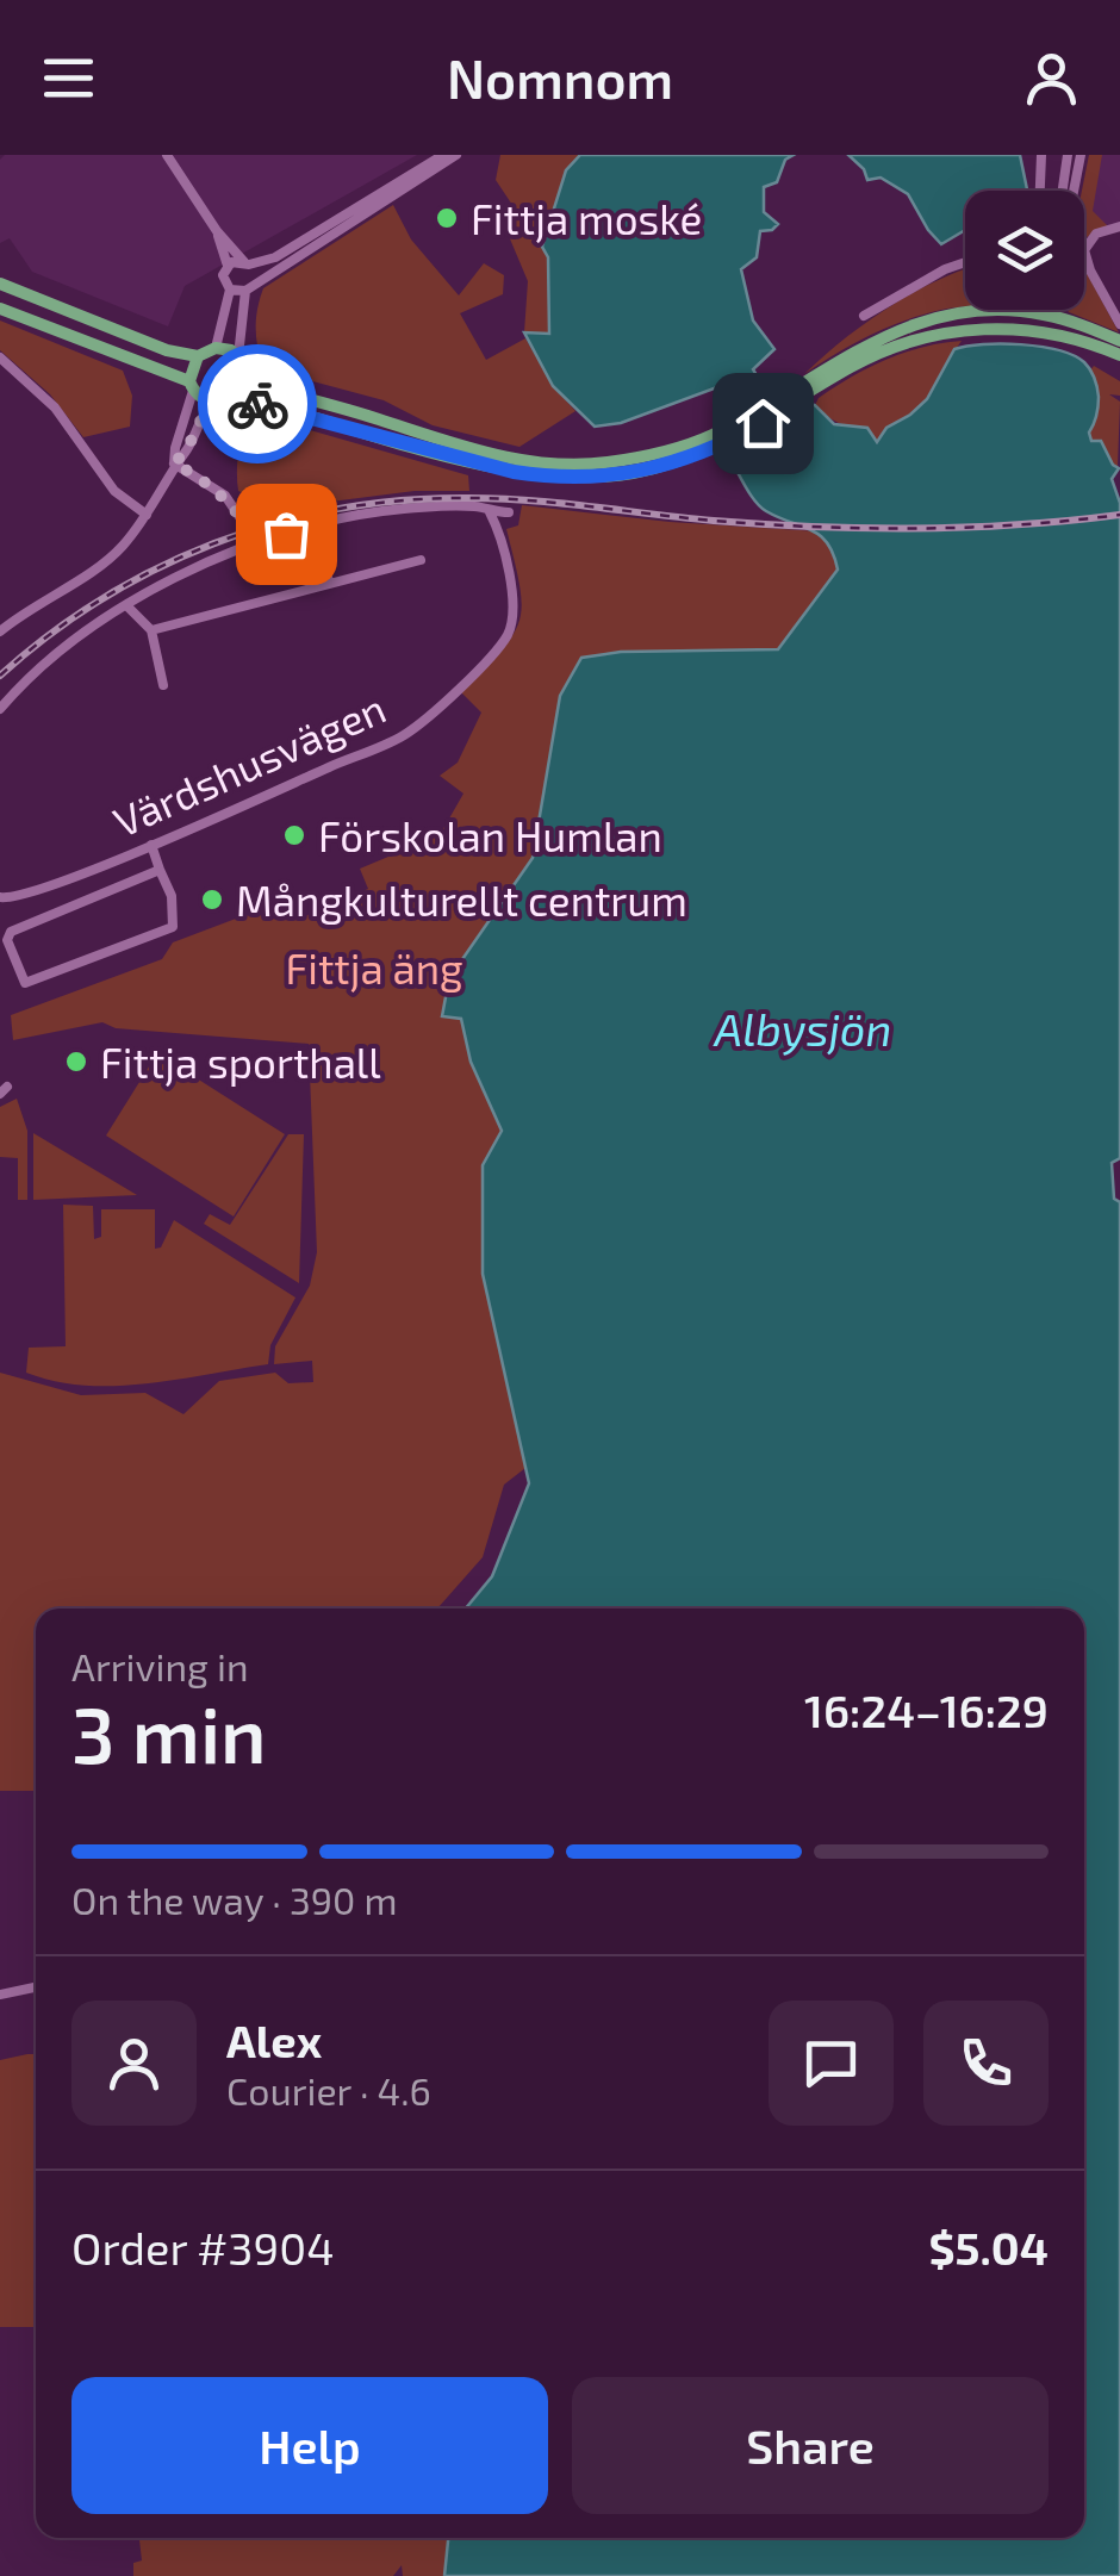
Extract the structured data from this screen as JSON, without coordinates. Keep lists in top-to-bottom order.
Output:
{
  "streets": {
    "street": ["Värdshusvägen"]
  },
  "water": ["Albysjön"],
  "parks": ["Fittja äng"],
  "places": [
    "Fittja moské",
    "Förskolan Humlan",
    "Mångkulturellt centrum",
    "Fittja sporthall"
  ],
  "page": {
    "header": "Nomnom",
    "heading": ["3 min", "Arriving in", "16:24–16:29"],
    "panel": [
      "Alex",
      "Courier · 4.6",
      "Order #3904",
      "$5.04"
    ],
    "bar": "On the way · 390 m",
    "buttons": ["Help", "Share"]
  }
}
